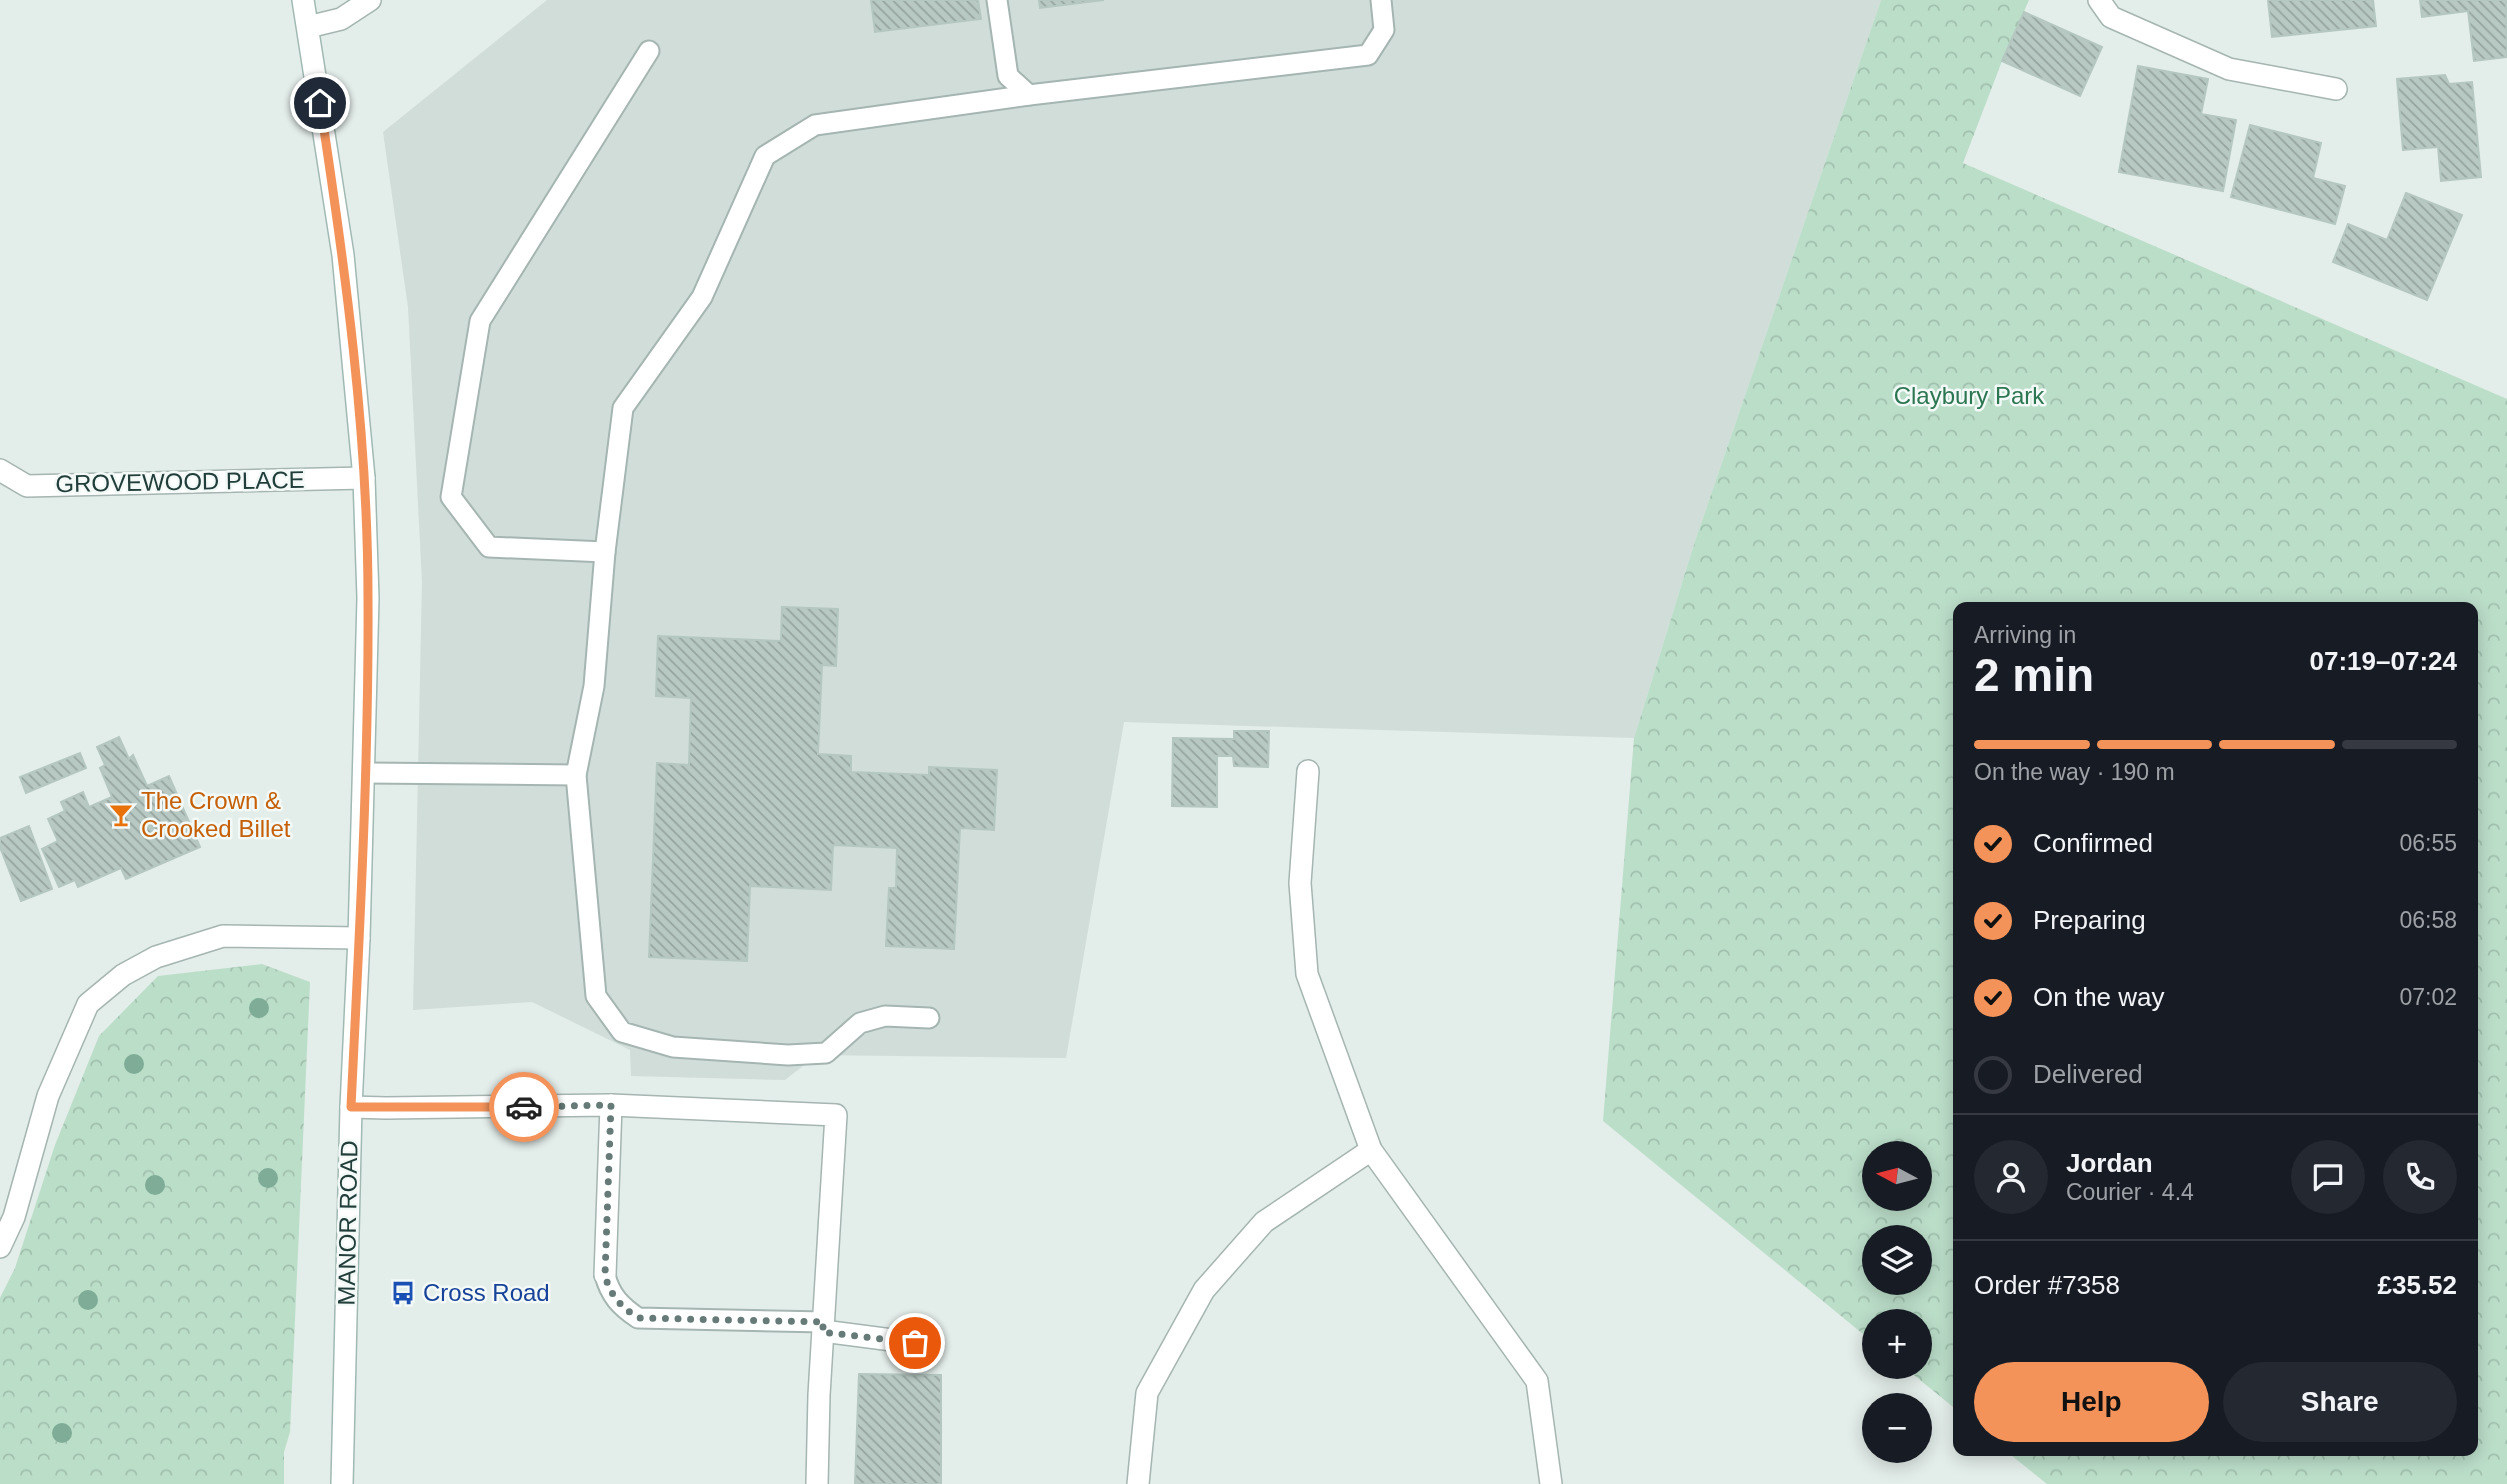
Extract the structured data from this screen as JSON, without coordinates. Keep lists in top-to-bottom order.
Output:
{
  "streets": {
    "street": ["GROVEWOOD PLACE", "MANOR ROAD"]
  },
  "crossings": [
    ["GROVEWOOD PLACE", "MANOR ROAD"]
  ],
  "parks": ["Claybury Park"],
  "places": {
    "bar": ["The Crown & Crooked Billet"],
    "bus stop": ["Cross Road"]
  },
  "north": "left",
  "page": {
    "heading": ["2 min", "Arriving in", "07:19–07:24"],
    "panel": [
      "Jordan",
      "Courier · 4.4",
      "Order #7358",
      "£35.52"
    ],
    "bar": "On the way · 190 m",
    "list": [
      ["Confirmed", "06:55"],
      ["Preparing", "06:58"],
      ["On the way", "07:02"],
      "Delivered"
    ],
    "map_buttons": ["+", "−"],
    "buttons": ["Help", "Share"]
  }
}
